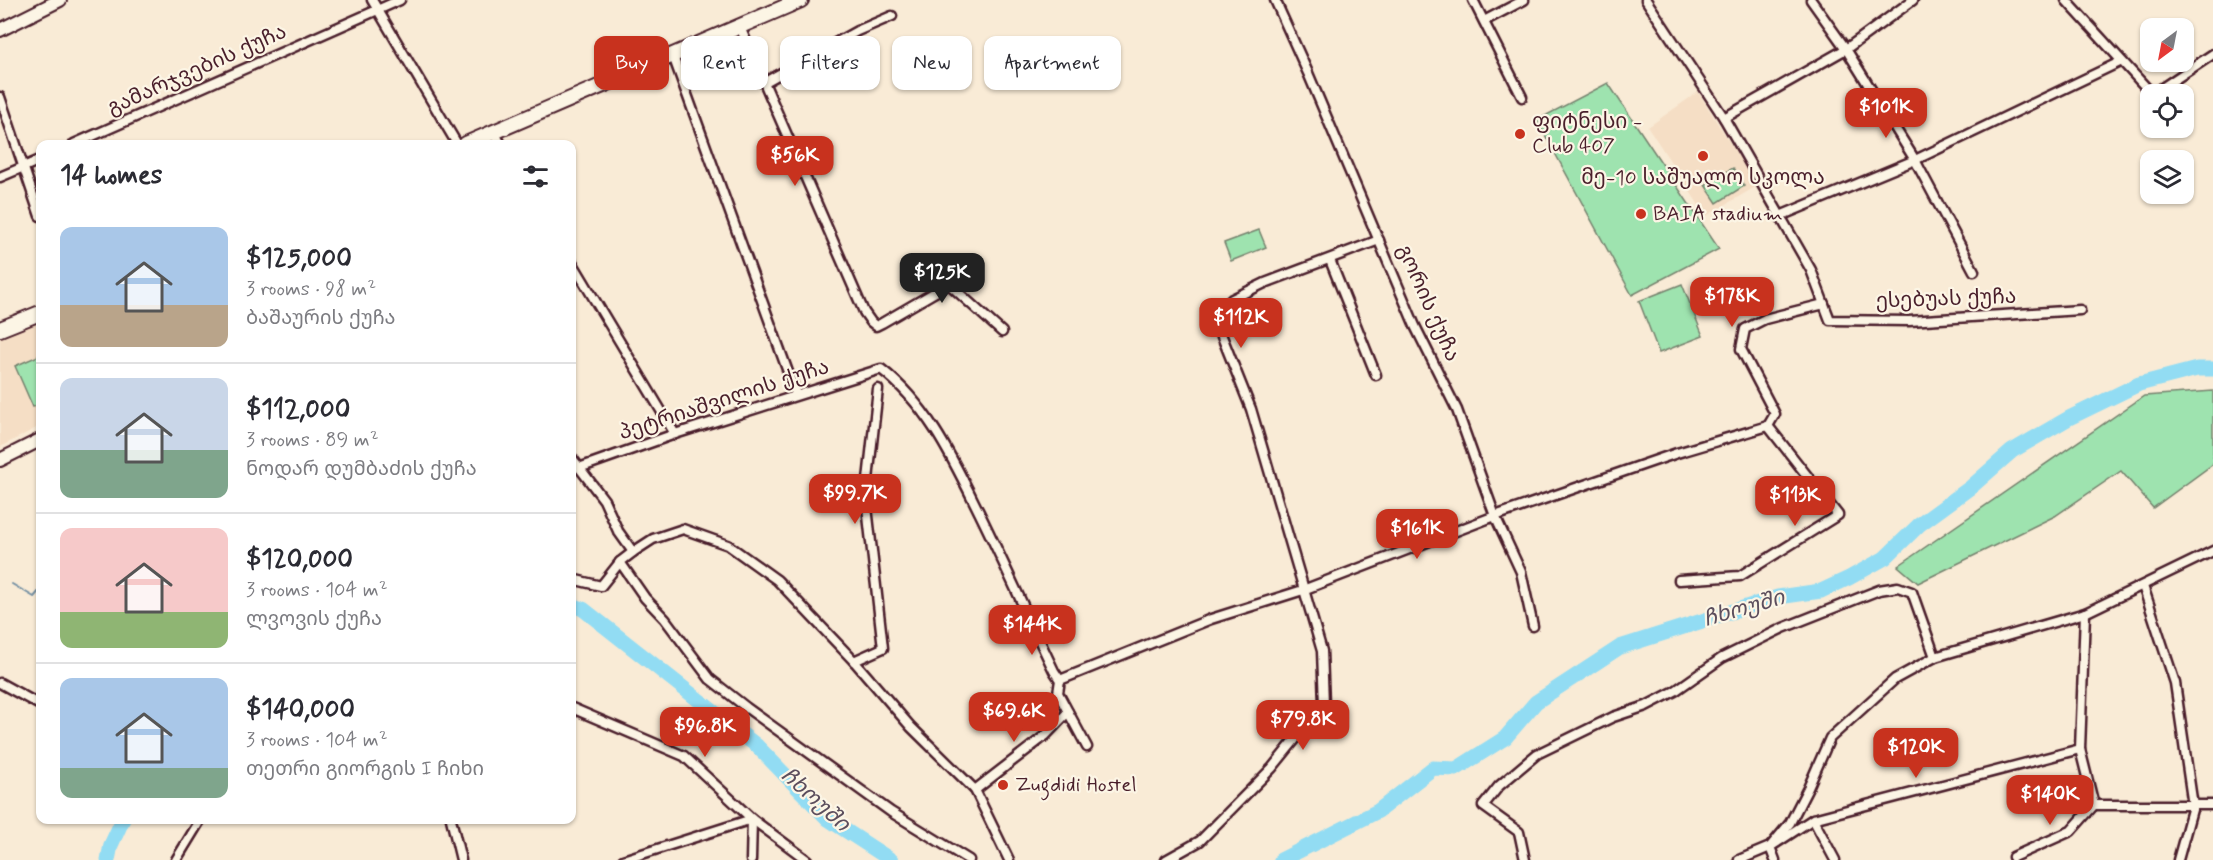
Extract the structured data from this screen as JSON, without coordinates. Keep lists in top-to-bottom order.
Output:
{
  "streets": {
    "street": [
      "გამარჯვების ქუჩა",
      "ესებუას ქუჩა",
      "გორის ქუჩა",
      "პეტრიაშვილის ქუჩა"
    ]
  },
  "water": ["ჩხოუში"],
  "places": [
    "ფიტნესი - Club 407",
    "მე-10 საშუალო სკოლა",
    "BAIA stadium",
    "Zugdidi Hostel"
  ],
  "north": "bottom left",
  "page": {
    "chip": [
      "Buy",
      "Rent",
      "Filters",
      "New",
      "Apartment"
    ],
    "price": [
      "$101K",
      "$56K",
      "$125K",
      "$178K",
      "$112K",
      "$99.7K",
      "$113K",
      "$161K",
      "$144K",
      "$69.6K",
      "$79.8K",
      "$96.8K",
      "$120K",
      "$140K"
    ],
    "heading": "14 homes",
    "list": [
      {
        "name": "$125,000",
        "note": "3 rooms · 98 m² · ბაშაურის ქუჩა"
      },
      {
        "name": "$112,000",
        "note": "3 rooms · 89 m² · ნოდარ დუმბაძის ქუჩა"
      },
      {
        "name": "$120,000",
        "note": "3 rooms · 104 m² · ლვოვის ქუჩა"
      },
      {
        "name": "$140,000",
        "note": "3 rooms · 104 m² · თეთრი გიორგის I ჩიხი"
      }
    ]
  }
}
